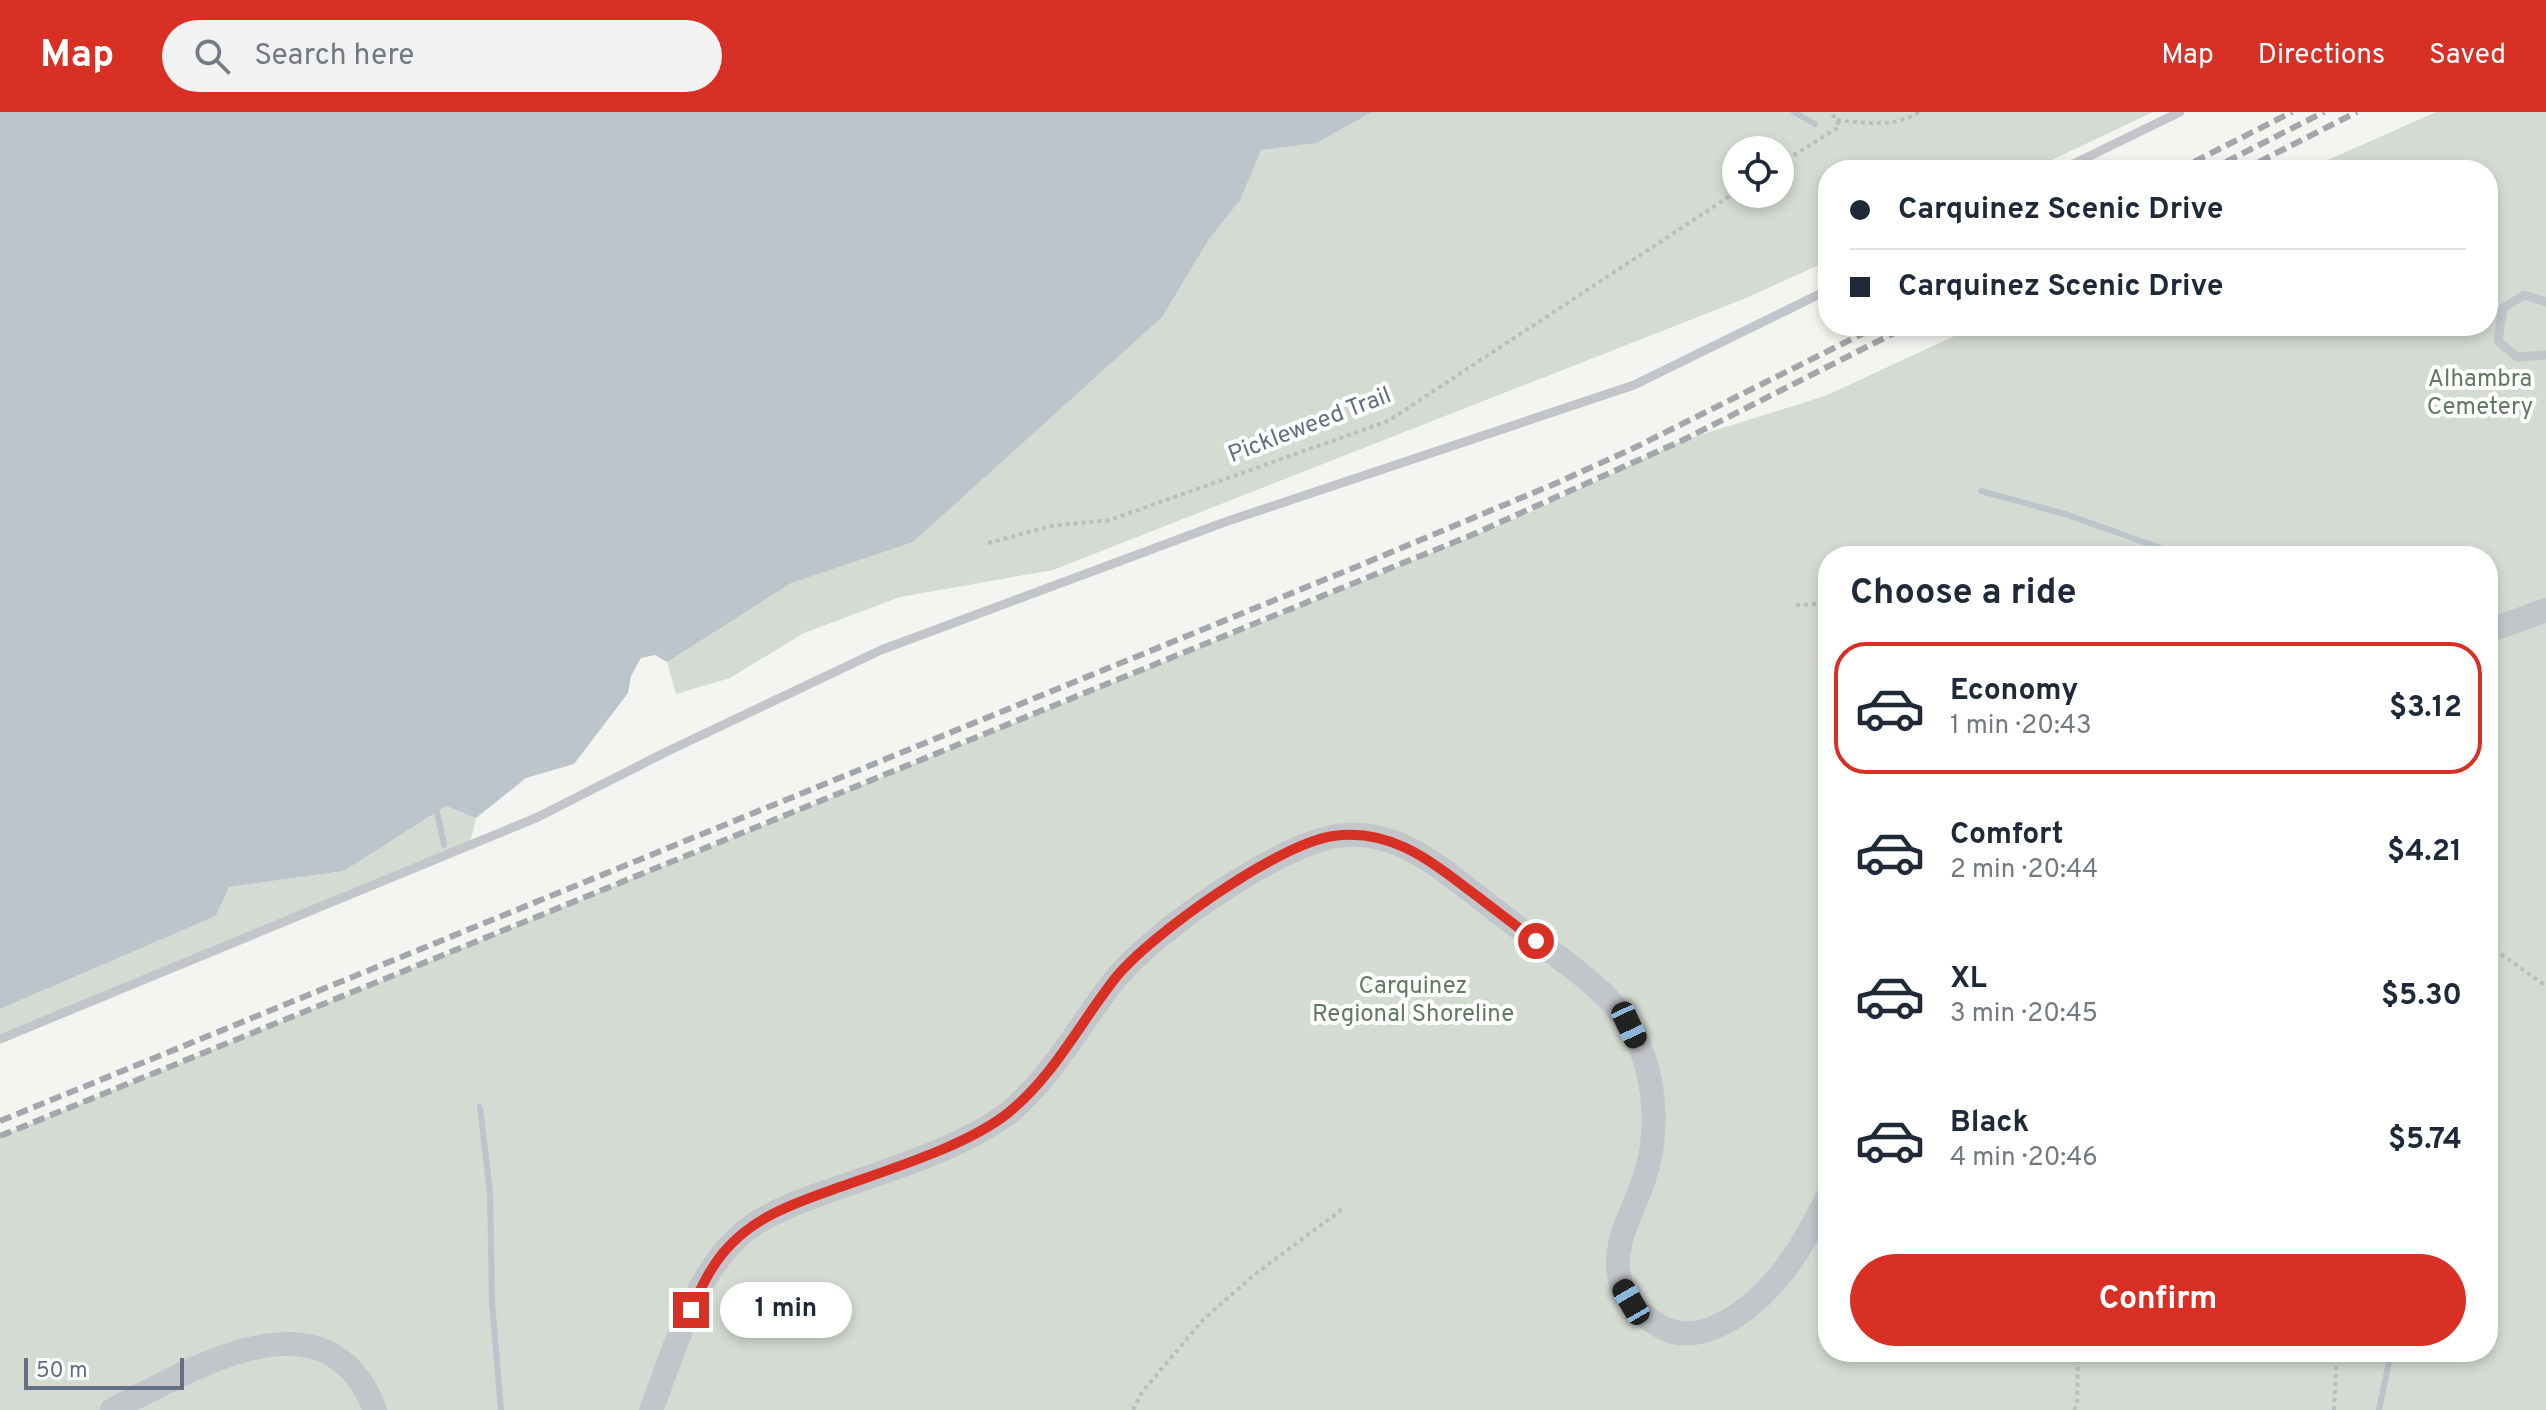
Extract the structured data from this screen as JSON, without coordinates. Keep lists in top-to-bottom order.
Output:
{
  "streets": {
    "path": ["Pickleweed Trail"]
  },
  "parks": ["Alhambra Cemetery", "Carquinez Regional Shoreline"],
  "scale_bar": "50 m",
  "page": {
    "header": "Map",
    "search": "Search here",
    "nav": ["Map", "Directions", "Saved"],
    "banner": ["Carquinez Scenic Drive", "Carquinez Scenic Drive"],
    "heading": "Choose a ride",
    "list": [
      {
        "name": "Economy",
        "note": "1 min · 20:43",
        "value": "$3.12"
      },
      {
        "name": "Comfort",
        "note": "2 min · 20:44",
        "value": "$4.21"
      },
      {
        "name": "XL",
        "note": "3 min · 20:45",
        "value": "$5.30"
      },
      {
        "name": "Black",
        "note": "4 min · 20:46",
        "value": "$5.74"
      }
    ],
    "buttons": "Confirm",
    "bubble": "1 min",
    "scale": "50 m"
  }
}
